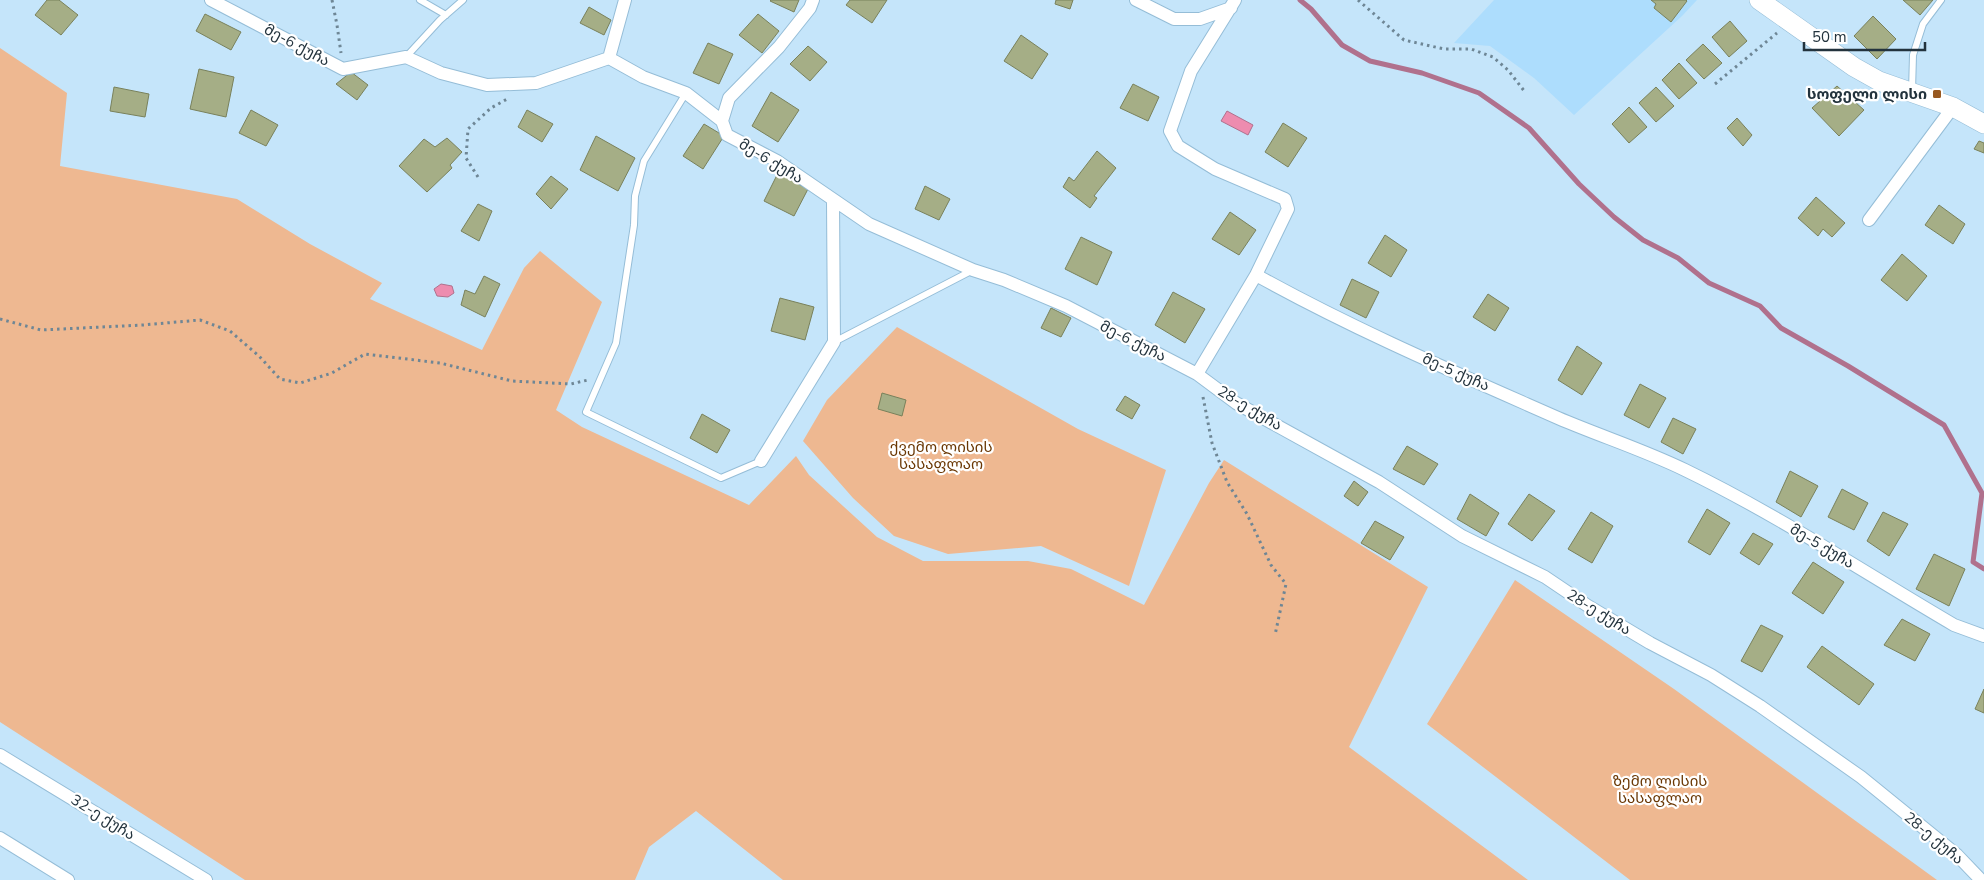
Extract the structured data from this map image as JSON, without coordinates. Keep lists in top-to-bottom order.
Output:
{
  "streets": {
    "street": [
      "მე-6 ქუჩა",
      "მე-5 ქუჩა",
      "28-ე ქუჩა",
      "32-ე ქუჩა"
    ]
  },
  "crossings": [
    ["მე-6 ქუჩა", "28-ე ქუჩა"]
  ],
  "parks": ["ქვემო ლისის სასაფლაო", "ზემო ლისის სასაფლაო"],
  "places": {
    "transit": ["სოფელი ლისი"]
  },
  "scale_bar": "50 m"
}
